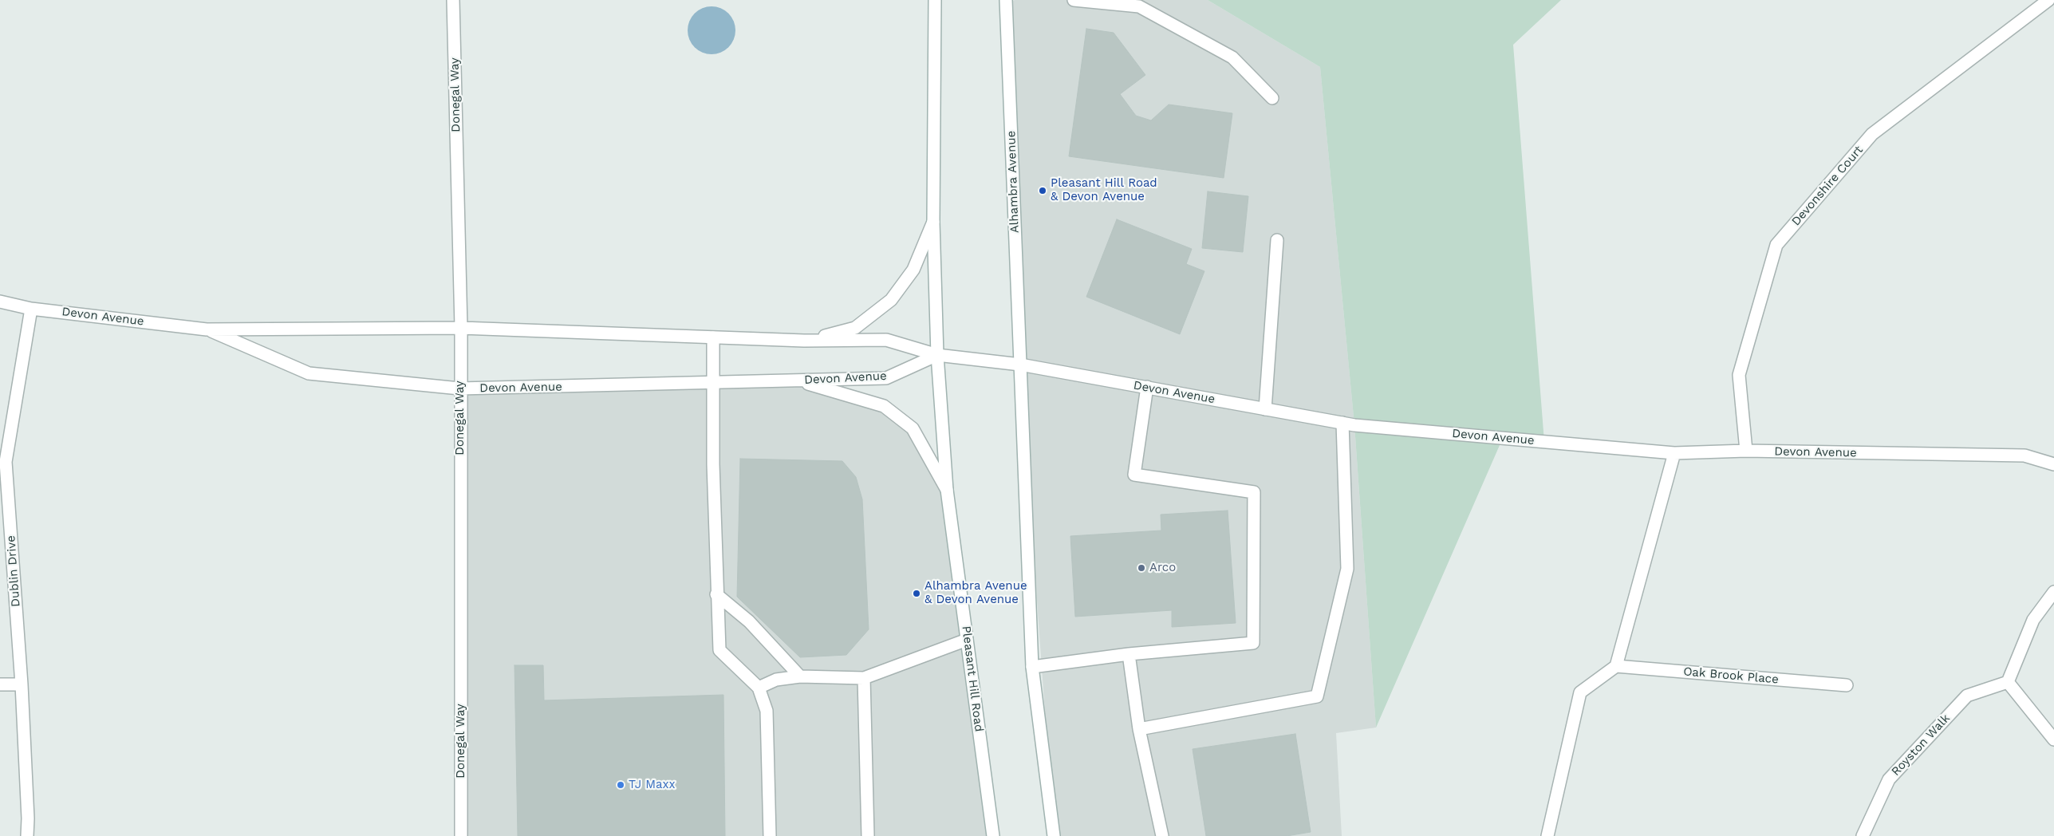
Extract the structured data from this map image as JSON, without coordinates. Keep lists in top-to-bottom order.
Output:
{
  "streets": {
    "street": [
      "Donegal Way",
      "Alhambra Avenue",
      "Devonshire Court",
      "Devon Avenue",
      "Dublin Drive",
      "Oak Brook Place",
      "Pleasant Hill Road",
      "Royston Walk"
    ]
  },
  "crossings": [
    ["Donegal Way", "Devon Avenue"],
    ["Alhambra Avenue", "Devon Avenue"],
    ["Devonshire Court", "Devon Avenue"],
    ["Devon Avenue", "Dublin Drive"],
    ["Devon Avenue", "Pleasant Hill Road"]
  ],
  "places": [
    "Pleasant Hill Road & Devon Avenue",
    "Arco",
    "Alhambra Avenue & Devon Avenue",
    "TJ Maxx"
  ]
}
